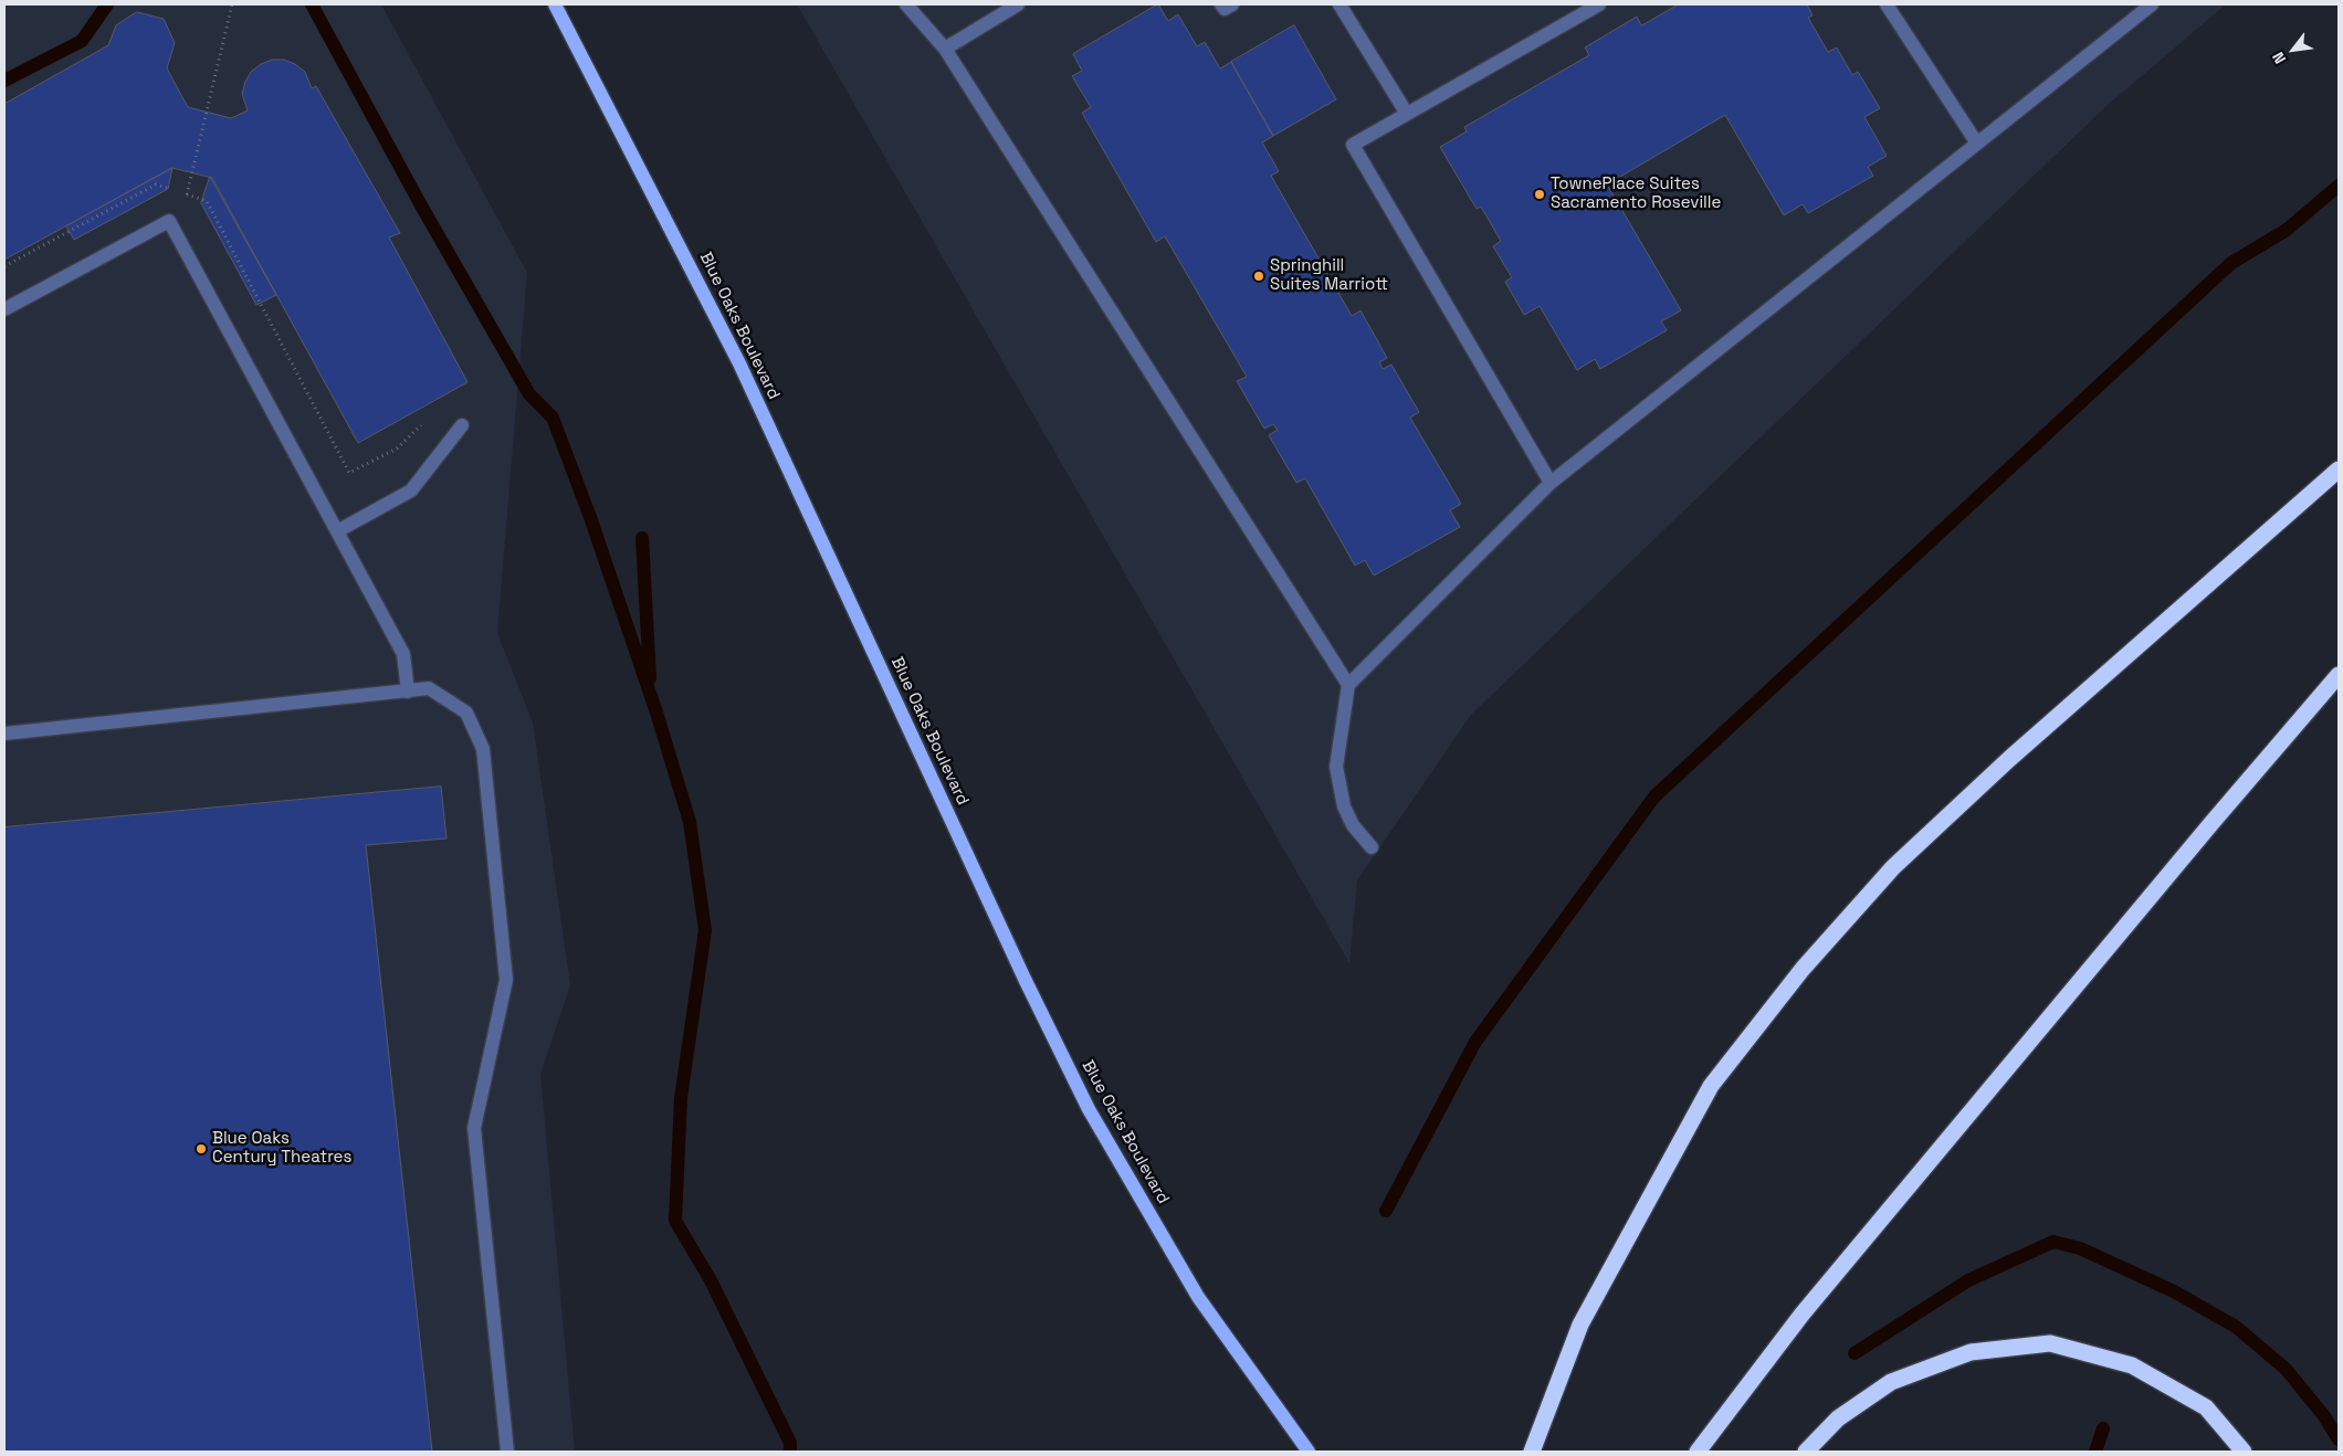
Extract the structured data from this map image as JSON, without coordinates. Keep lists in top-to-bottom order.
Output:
{
  "streets": {
    "main road": ["Blue Oaks Boulevard"]
  },
  "places": ["TownePlace Suites Sacramento Roseville", "Springhill Suites Marriott", "Blue Oaks Century Theatres"],
  "north": "bottom left"
}
